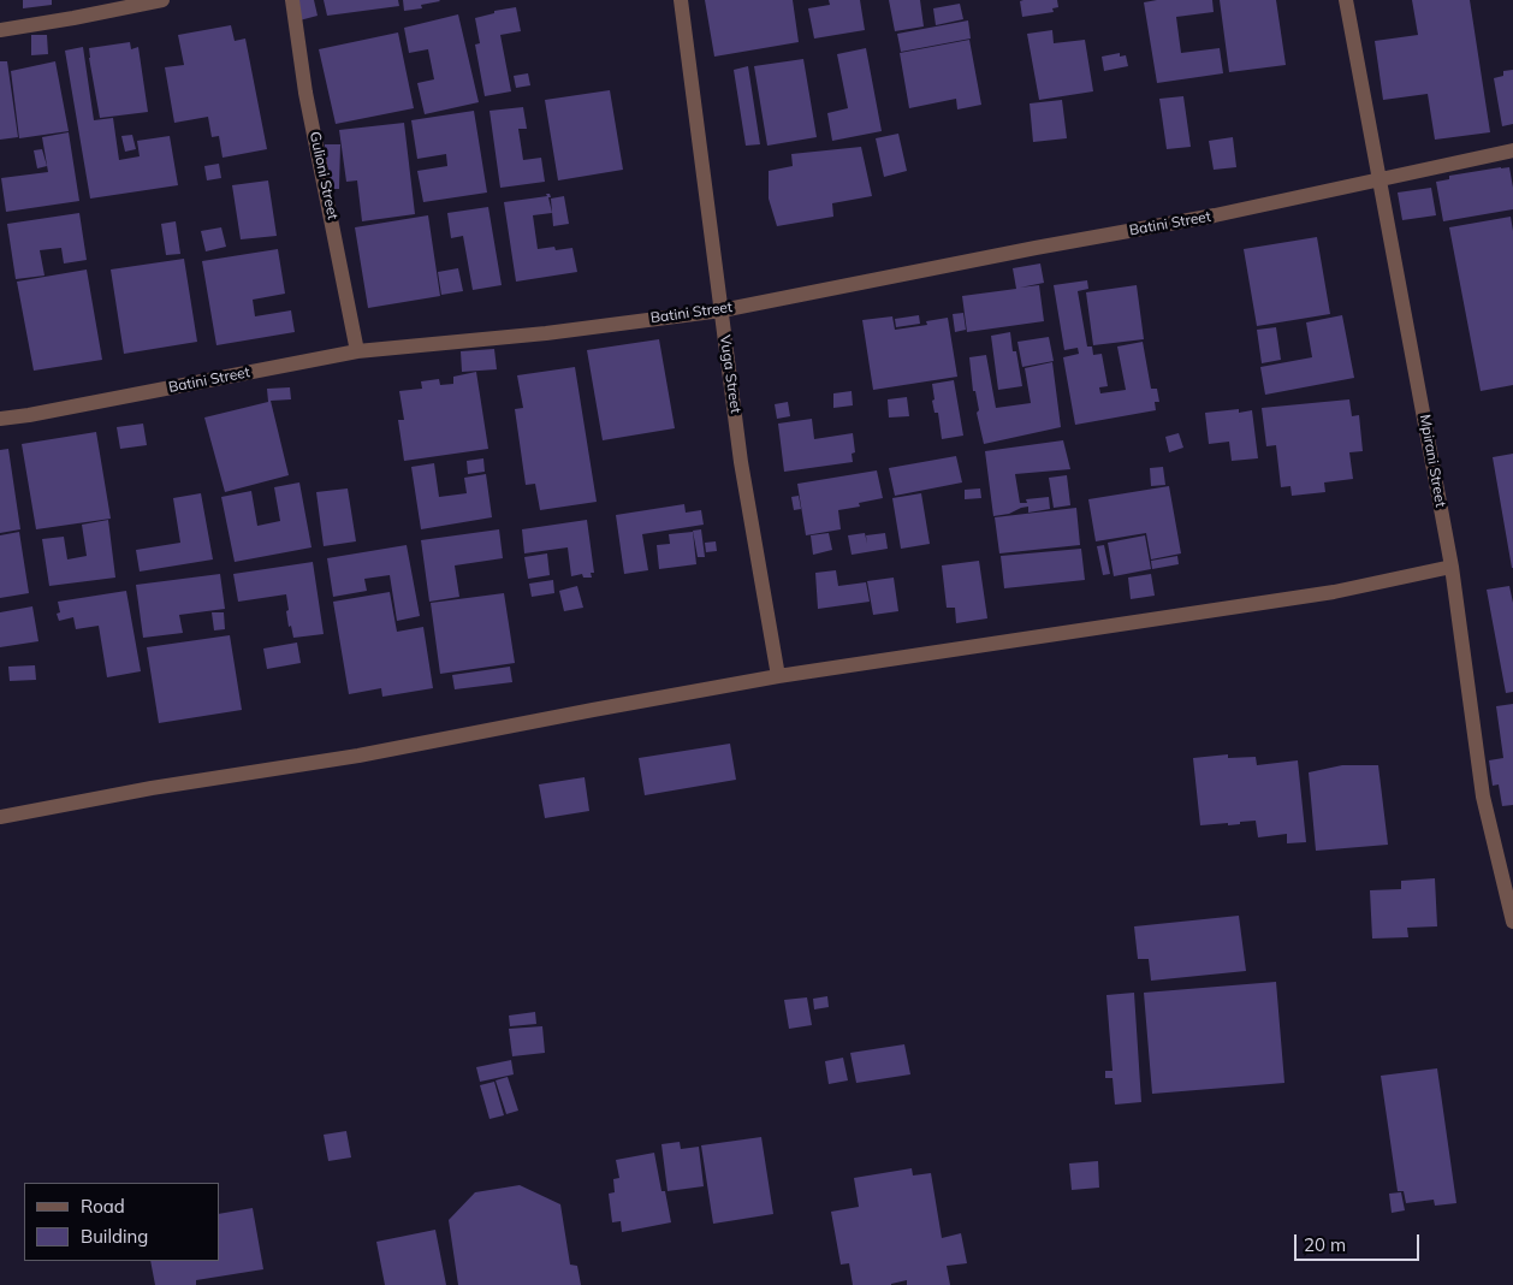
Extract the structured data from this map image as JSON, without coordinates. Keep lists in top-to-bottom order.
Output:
{
  "streets": {
    "street": [
      "Gulioni Street",
      "Batini Street",
      "Vuga Street",
      "Mpirani Street"
    ]
  },
  "crossings": [
    ["Gulioni Street", "Batini Street"],
    ["Batini Street", "Vuga Street"],
    ["Batini Street", "Mpirani Street"]
  ],
  "legend": ["Road", "Building"],
  "scale_bar": "20 m"
}
